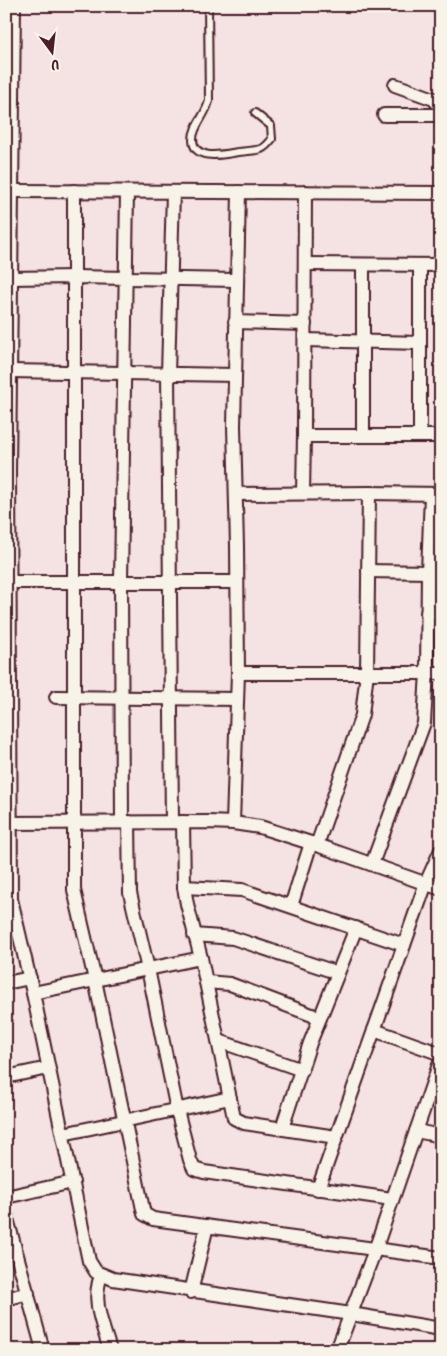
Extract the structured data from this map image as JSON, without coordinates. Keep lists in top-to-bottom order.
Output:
{
  "north": "bottom"
}
